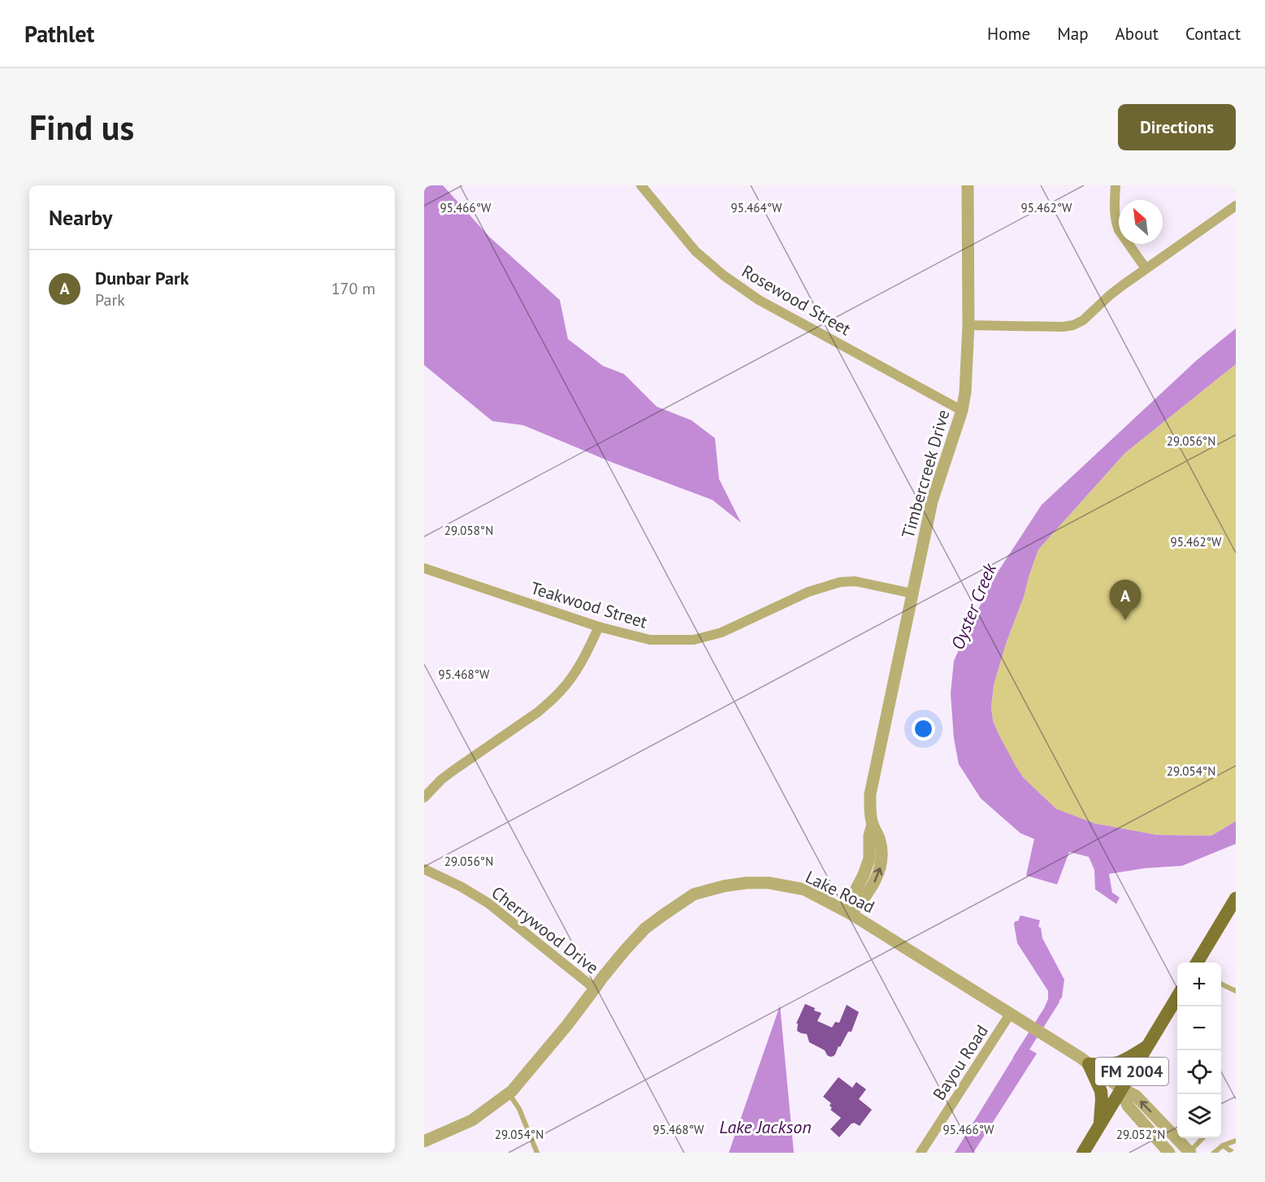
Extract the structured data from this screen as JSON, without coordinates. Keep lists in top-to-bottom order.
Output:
{
  "streets": {
    "main road": ["FM 2004"],
    "street": [
      "Rosewood Street",
      "Timbercreek Drive",
      "Teakwood Street",
      "Lake Road",
      "Cherrywood Drive",
      "Bayou Road"
    ]
  },
  "crossings": [
    ["Rosewood Street", "Timbercreek Drive"],
    ["Timbercreek Drive", "Teakwood Street"],
    ["Timbercreek Drive", "Lake Road"],
    ["Lake Road", "Cherrywood Drive"],
    ["Lake Road", "Bayou Road"],
    ["Lake Road", "FM 2004"]
  ],
  "water": ["Oyster Creek", "Lake Jackson"],
  "north": "top left",
  "page": {
    "header": "Pathlet",
    "nav": [
      "Home",
      "Map",
      "About",
      "Contact"
    ],
    "buttons": "Directions",
    "title": "Find us",
    "heading": "Nearby",
    "list": [
      {
        "mark": "A",
        "name": "Dunbar Park",
        "note": "Park",
        "value": "170 m"
      }
    ],
    "pins": "A",
    "map_buttons": ["+", "−"]
  },
  "coordinates": [
    "95.466°W",
    "95.464°W",
    "95.462°W",
    "29.056°N",
    "29.058°N",
    "95.468°W",
    "29.054°N",
    "29.052°N"
  ]
}
